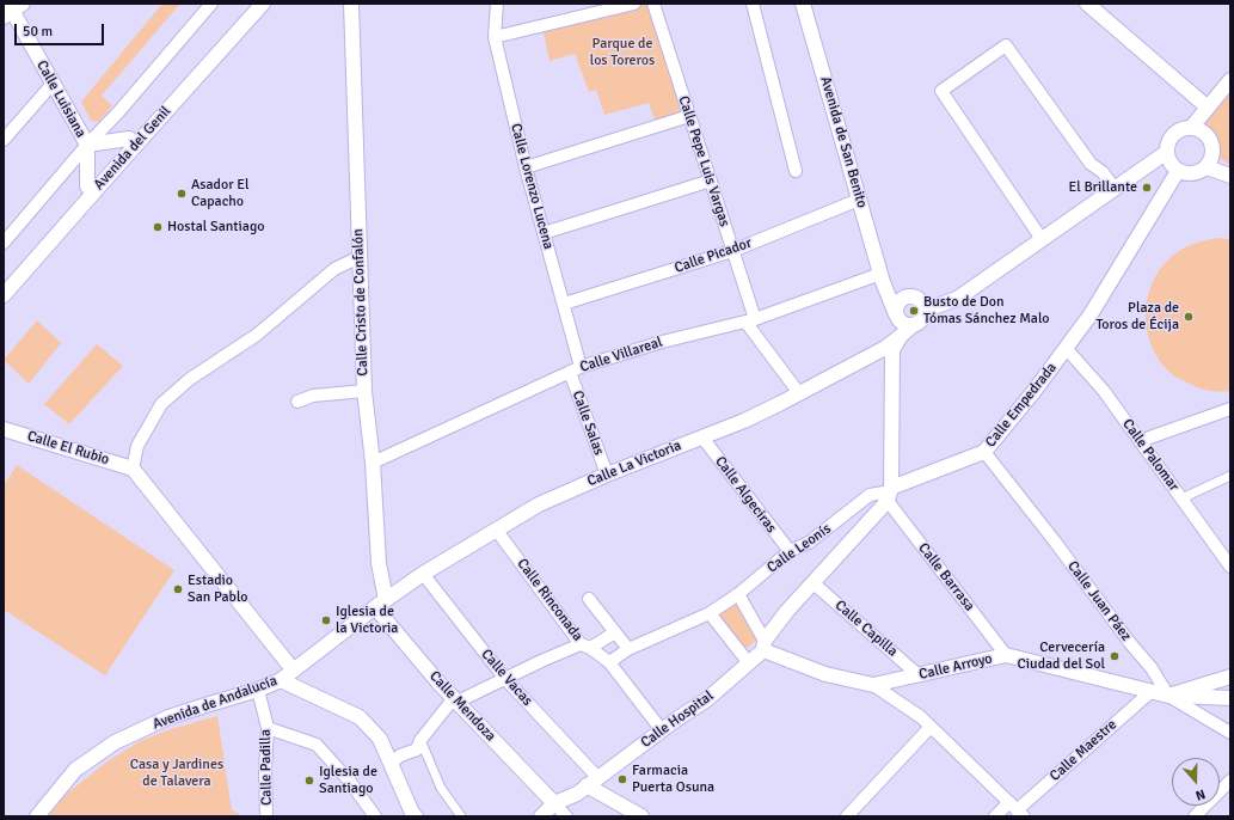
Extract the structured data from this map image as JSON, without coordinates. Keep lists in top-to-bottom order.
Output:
{
  "streets": {
    "street": [
      "Calle Luisiana",
      "Avenida de San Benito",
      "Avenida del Genil",
      "Calle Pepe Luis Vargas",
      "Calle Lorenzo Lucena",
      "Calle Picador",
      "Calle Cristo de Confalón",
      "Calle Villareal",
      "Calle Empedrada",
      "Calle Salas",
      "Calle El Rubio",
      "Calle Palomar",
      "Calle La Victoria",
      "Calle Algeciras",
      "Calle Leonís",
      "Calle Barrasa",
      "Calle Rinconada",
      "Calle Juan Páez",
      "Calle Capilla",
      "Calle Arroyo",
      "Calle Vacas",
      "Avenida de Andalucía",
      "Calle Mendoza",
      "Calle Hospital",
      "Calle Maestre",
      "Calle Padilla"
    ]
  },
  "crossings": [
    ["Calle Luisiana", "Avenida del Genil"],
    ["Avenida de San Benito", "Calle Picador"],
    ["Avenida de San Benito", "Calle Villareal"],
    ["Avenida de San Benito", "Calle La Victoria"],
    ["Calle Pepe Luis Vargas", "Calle Picador"],
    ["Calle Pepe Luis Vargas", "Calle Villareal"],
    ["Calle Pepe Luis Vargas", "Calle La Victoria"],
    ["Calle Lorenzo Lucena", "Calle Picador"],
    ["Calle Lorenzo Lucena", "Calle Villareal"],
    ["Calle Cristo de Confalón", "Calle Villareal"],
    ["Calle Cristo de Confalón", "Calle La Victoria"],
    ["Calle Cristo de Confalón", "Avenida de Andalucía"],
    ["Calle Cristo de Confalón", "Calle Mendoza"],
    ["Calle Villareal", "Calle Salas"],
    ["Calle Empedrada", "Calle Palomar"],
    ["Calle Empedrada", "Calle Leonís"],
    ["Calle Empedrada", "Calle Barrasa"],
    ["Calle Empedrada", "Calle Juan Páez"],
    ["Calle Empedrada", "Calle Capilla"],
    ["Calle Empedrada", "Calle Arroyo"],
    ["Calle Empedrada", "Calle Hospital"],
    ["Calle Salas", "Calle La Victoria"],
    ["Calle La Victoria", "Calle Algeciras"],
    ["Calle La Victoria", "Calle Rinconada"],
    ["Calle La Victoria", "Calle Vacas"],
    ["Calle La Victoria", "Avenida de Andalucía"],
    ["Calle La Victoria", "Calle Mendoza"],
    ["Calle Algeciras", "Calle Leonís"],
    ["Calle Leonís", "Calle Barrasa"],
    ["Calle Leonís", "Calle Rinconada"],
    ["Calle Barrasa", "Calle Arroyo"],
    ["Calle Rinconada", "Calle Hospital"],
    ["Calle Juan Páez", "Calle Arroyo"],
    ["Calle Capilla", "Calle Arroyo"],
    ["Calle Arroyo", "Calle Hospital"],
    ["Calle Arroyo", "Calle Maestre"],
    ["Calle Vacas", "Calle Hospital"],
    ["Avenida de Andalucía", "Calle Mendoza"],
    ["Avenida de Andalucía", "Calle Padilla"],
    ["Calle Mendoza", "Calle Hospital"]
  ],
  "parks": ["Parque de los Toreros", "Casa y Jardines de Talavera"],
  "places": [
    "El Brillante",
    "Asador El Capacho",
    "Hostal Santiago",
    "Busto de Don Tómas Sánchez Malo",
    "Plaza de Toros de Écija",
    "Estadio San Pablo",
    "Iglesia de la Victoria",
    "Cervecería Ciudad del Sol",
    "Farmacia Puerta Osuna",
    "Iglesia de Santiago"
  ],
  "scale_bar": "50 m",
  "north": "bottom"
}
